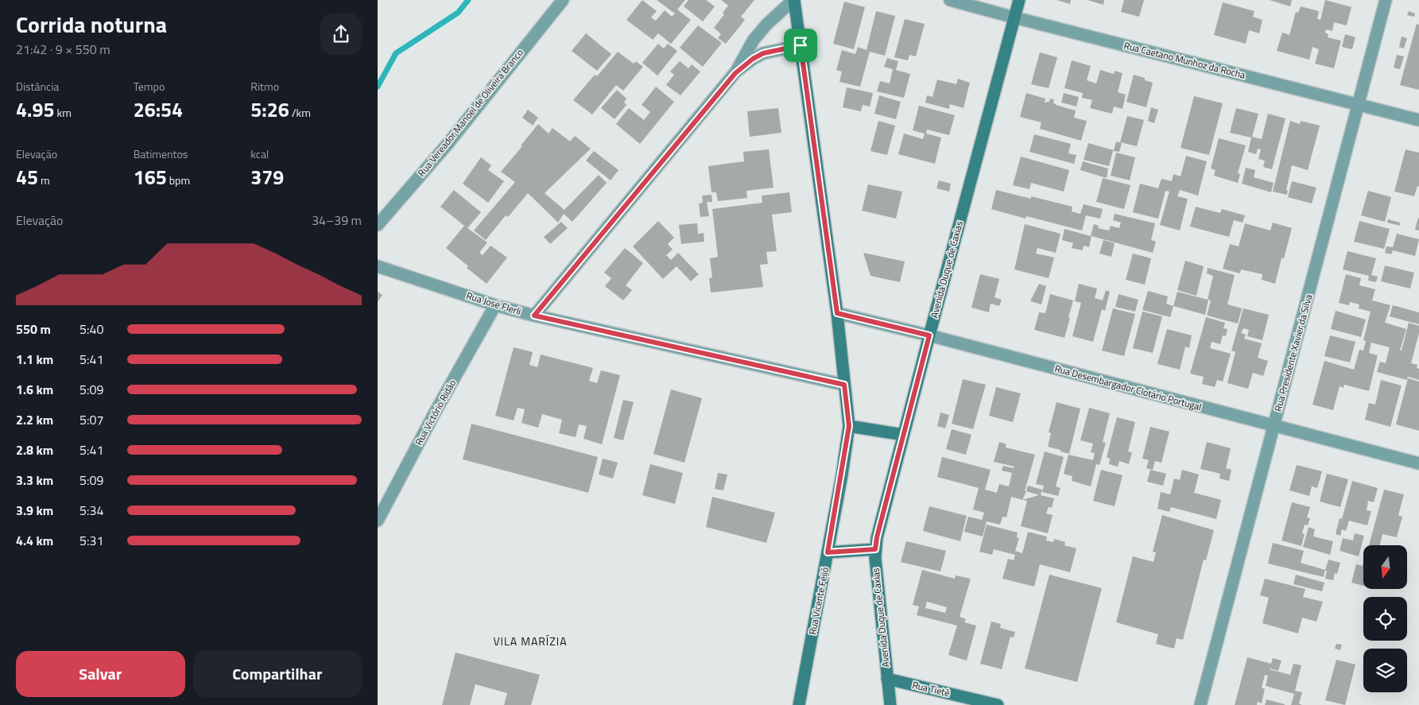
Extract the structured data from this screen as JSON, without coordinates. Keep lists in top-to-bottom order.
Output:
{
  "streets": {
    "street": [
      "Rua Caetano Munhoz da Rocha",
      "Rua Vereador Manoel de Oliveira Branco",
      "Avenida Duque de Caxias",
      "Rua José FIerli",
      "Rua Presidente Xavier da Silva",
      "Rua Desembargador Clotário Portugal",
      "Rua Victório Ridão",
      "Rua Vicente Feijó",
      "Rua Tietê"
    ]
  },
  "crossings": [
    ["Rua Caetano Munhoz da Rocha", "Avenida Duque de Caxias"],
    ["Rua Caetano Munhoz da Rocha", "Rua Presidente Xavier da Silva"],
    ["Avenida Duque de Caxias", "Rua Desembargador Clotário Portugal"],
    ["Avenida Duque de Caxias", "Rua Tietê"],
    ["Rua José FIerli", "Rua Victório Ridão"],
    ["Rua José FIerli", "Rua Vicente Feijó"],
    ["Rua Presidente Xavier da Silva", "Rua Desembargador Clotário Portugal"],
    ["Rua Desembargador Clotário Portugal", "Rua Vicente Feijó"]
  ],
  "districts": ["VILA MARÍZIA"],
  "north": "bottom",
  "page": {
    "heading": ["Corrida noturna", "21:42 · 9 × 550 m"],
    "stats": [
      ["Distância", "4.95 km"],
      ["Tempo", "26:54"],
      ["Ritmo", "5:26 /km"],
      ["Elevação", "45 m"],
      ["Batimentos", "165 bpm"],
      ["kcal", "379"]
    ],
    "chart": ["Elevação", "34–39 m"],
    "list": [
      {
        "name": "550 m",
        "note": "5:40"
      },
      {
        "name": "1.1 km",
        "note": "5:41"
      },
      {
        "name": "1.6 km",
        "note": "5:09"
      },
      {
        "name": "2.2 km",
        "note": "5:07"
      },
      {
        "name": "2.8 km",
        "note": "5:41"
      },
      {
        "name": "3.3 km",
        "note": "5:09"
      },
      {
        "name": "3.9 km",
        "note": "5:34"
      },
      {
        "name": "4.4 km",
        "note": "5:31"
      }
    ],
    "buttons": ["Salvar", "Compartilhar"]
  }
}
